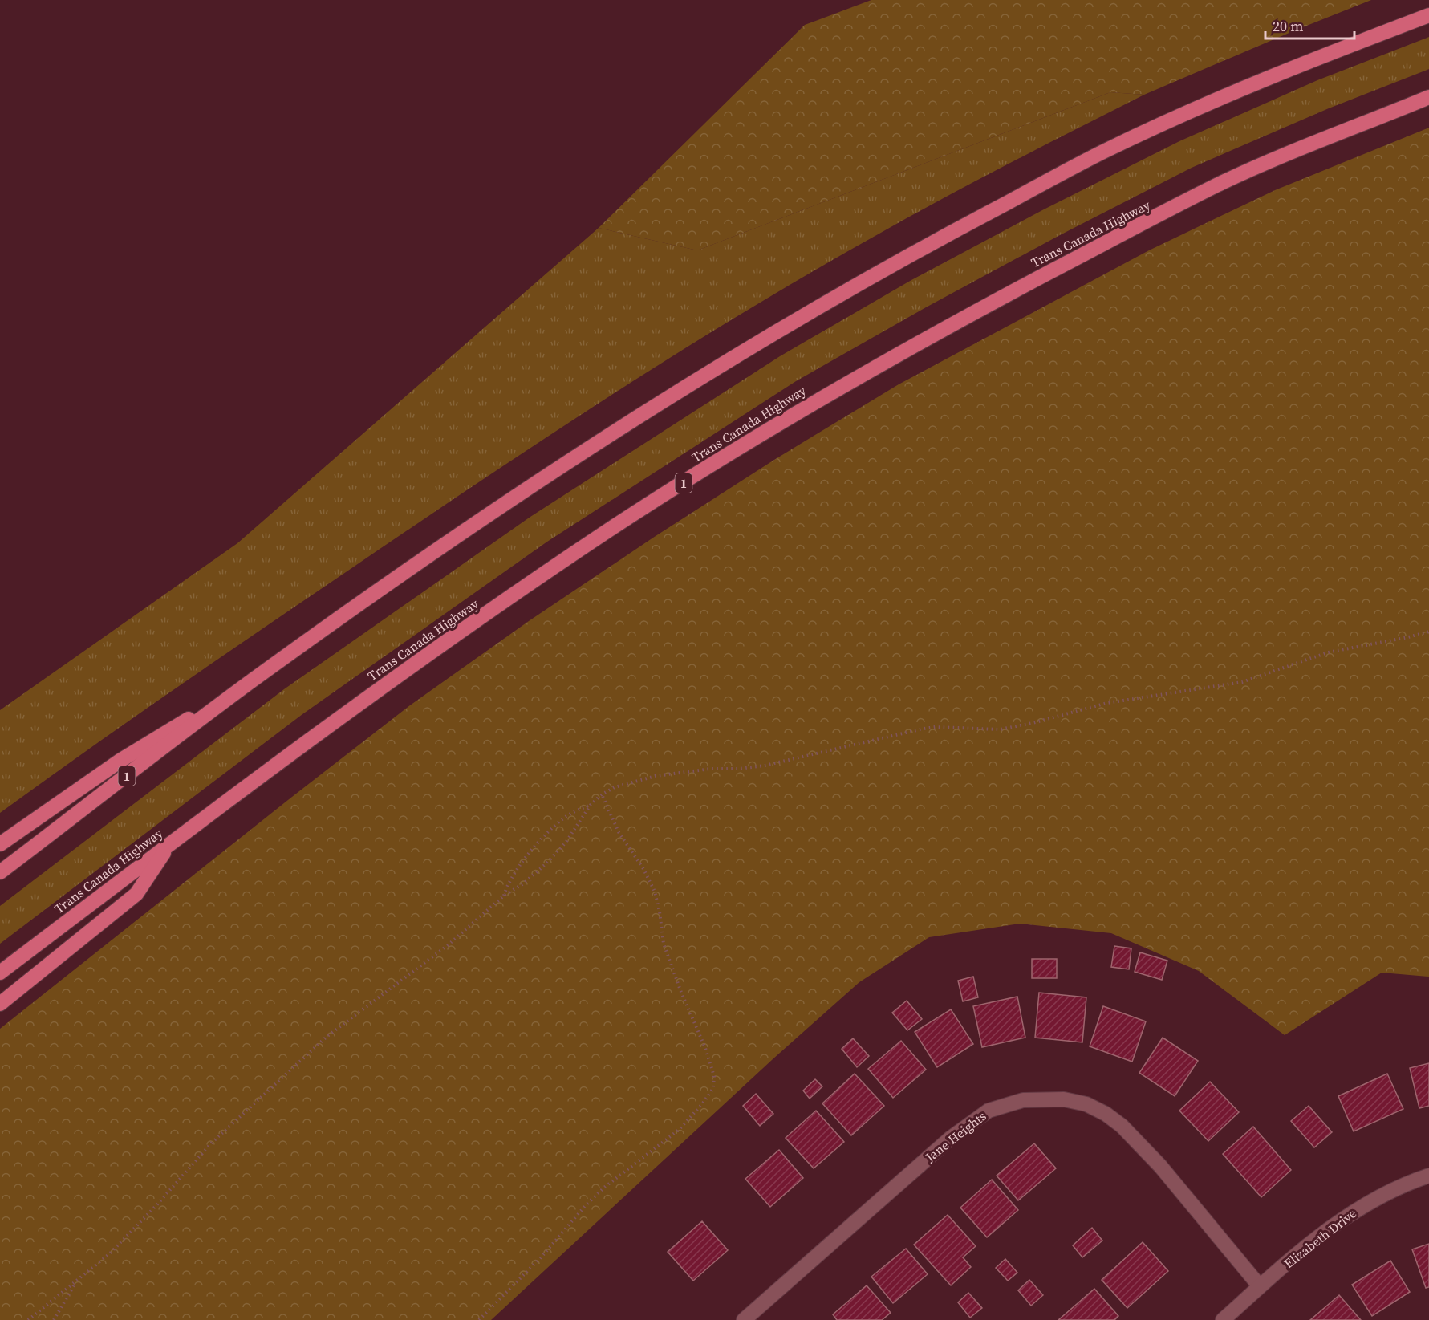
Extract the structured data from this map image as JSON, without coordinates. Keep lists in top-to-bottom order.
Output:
{
  "streets": {
    "highway": ["Trans Canada Highway", "1"],
    "street": ["Jane Heights", "Elizabeth Drive"]
  },
  "crossings": [
    ["Jane Heights", "Elizabeth Drive"]
  ],
  "scale_bar": "20 m"
}
